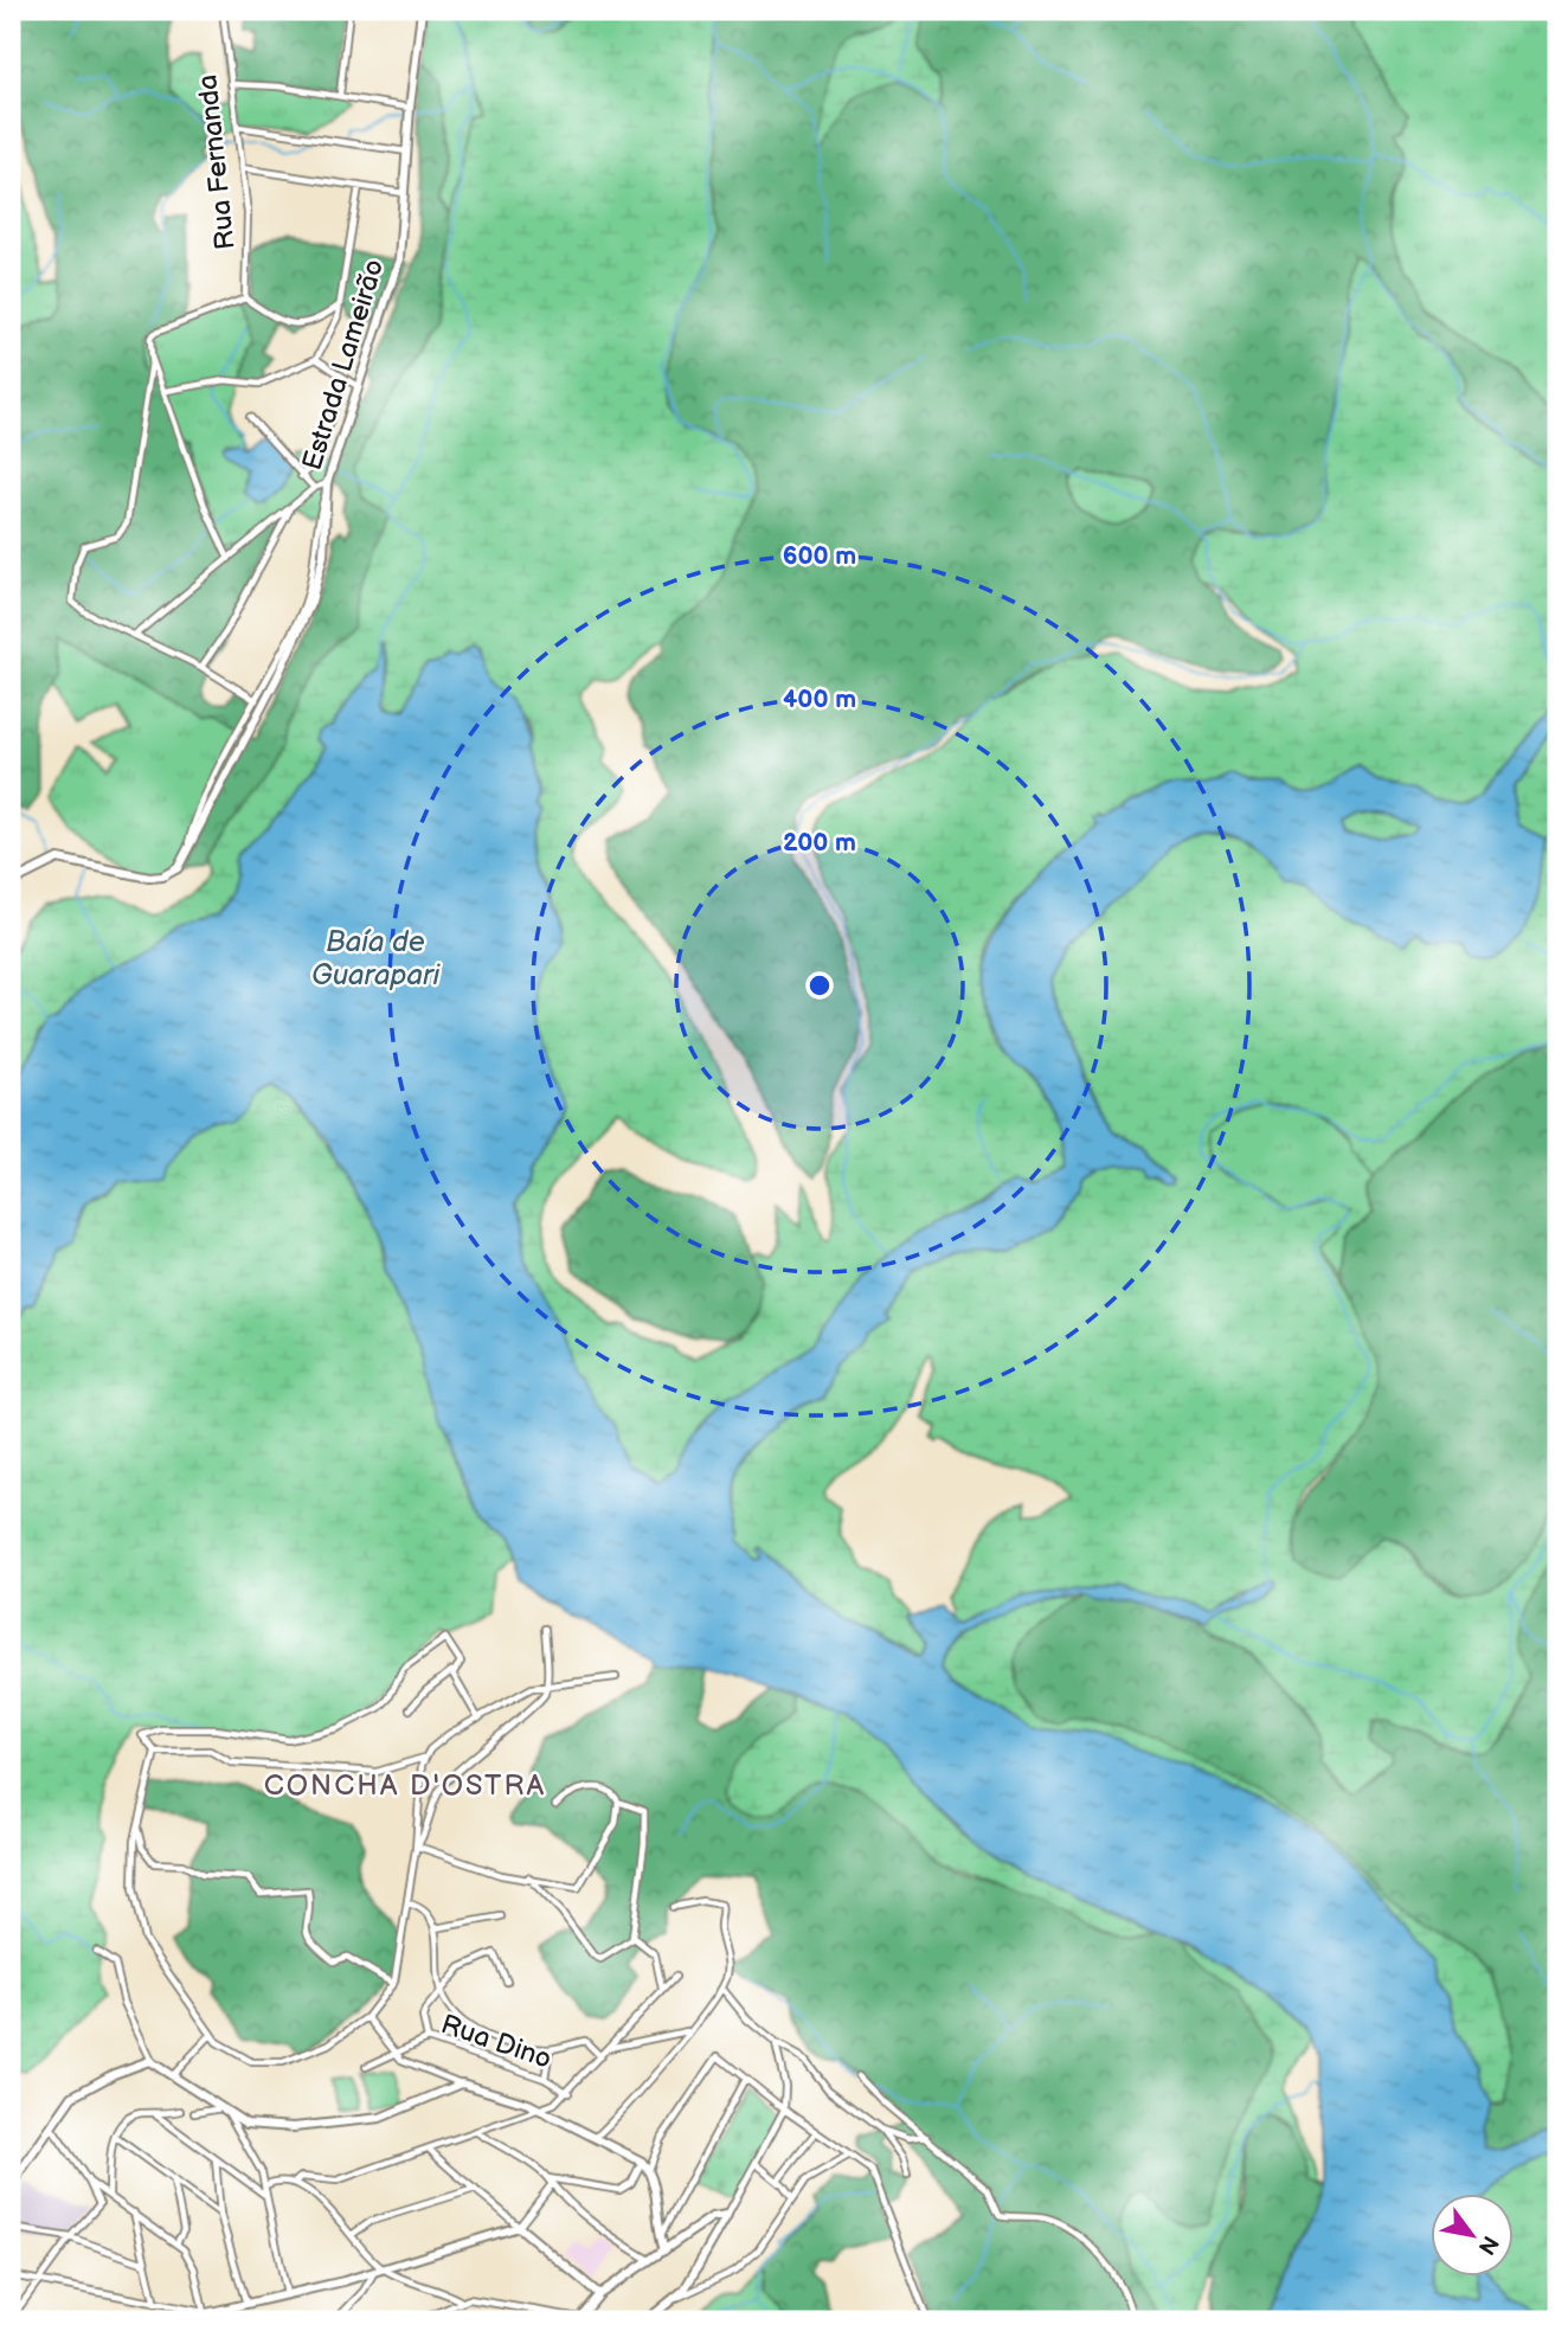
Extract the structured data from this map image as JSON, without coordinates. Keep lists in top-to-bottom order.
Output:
{
  "streets": {
    "street": ["Rua Fernanda", "Estrada Lameirão", "Rua Dino"]
  },
  "districts": ["CONCHA D'OSTRA"],
  "water": ["Baía de Guarapari"],
  "north": "bottom right",
  "rings": ["600 m", "400 m", "200 m"]
}
